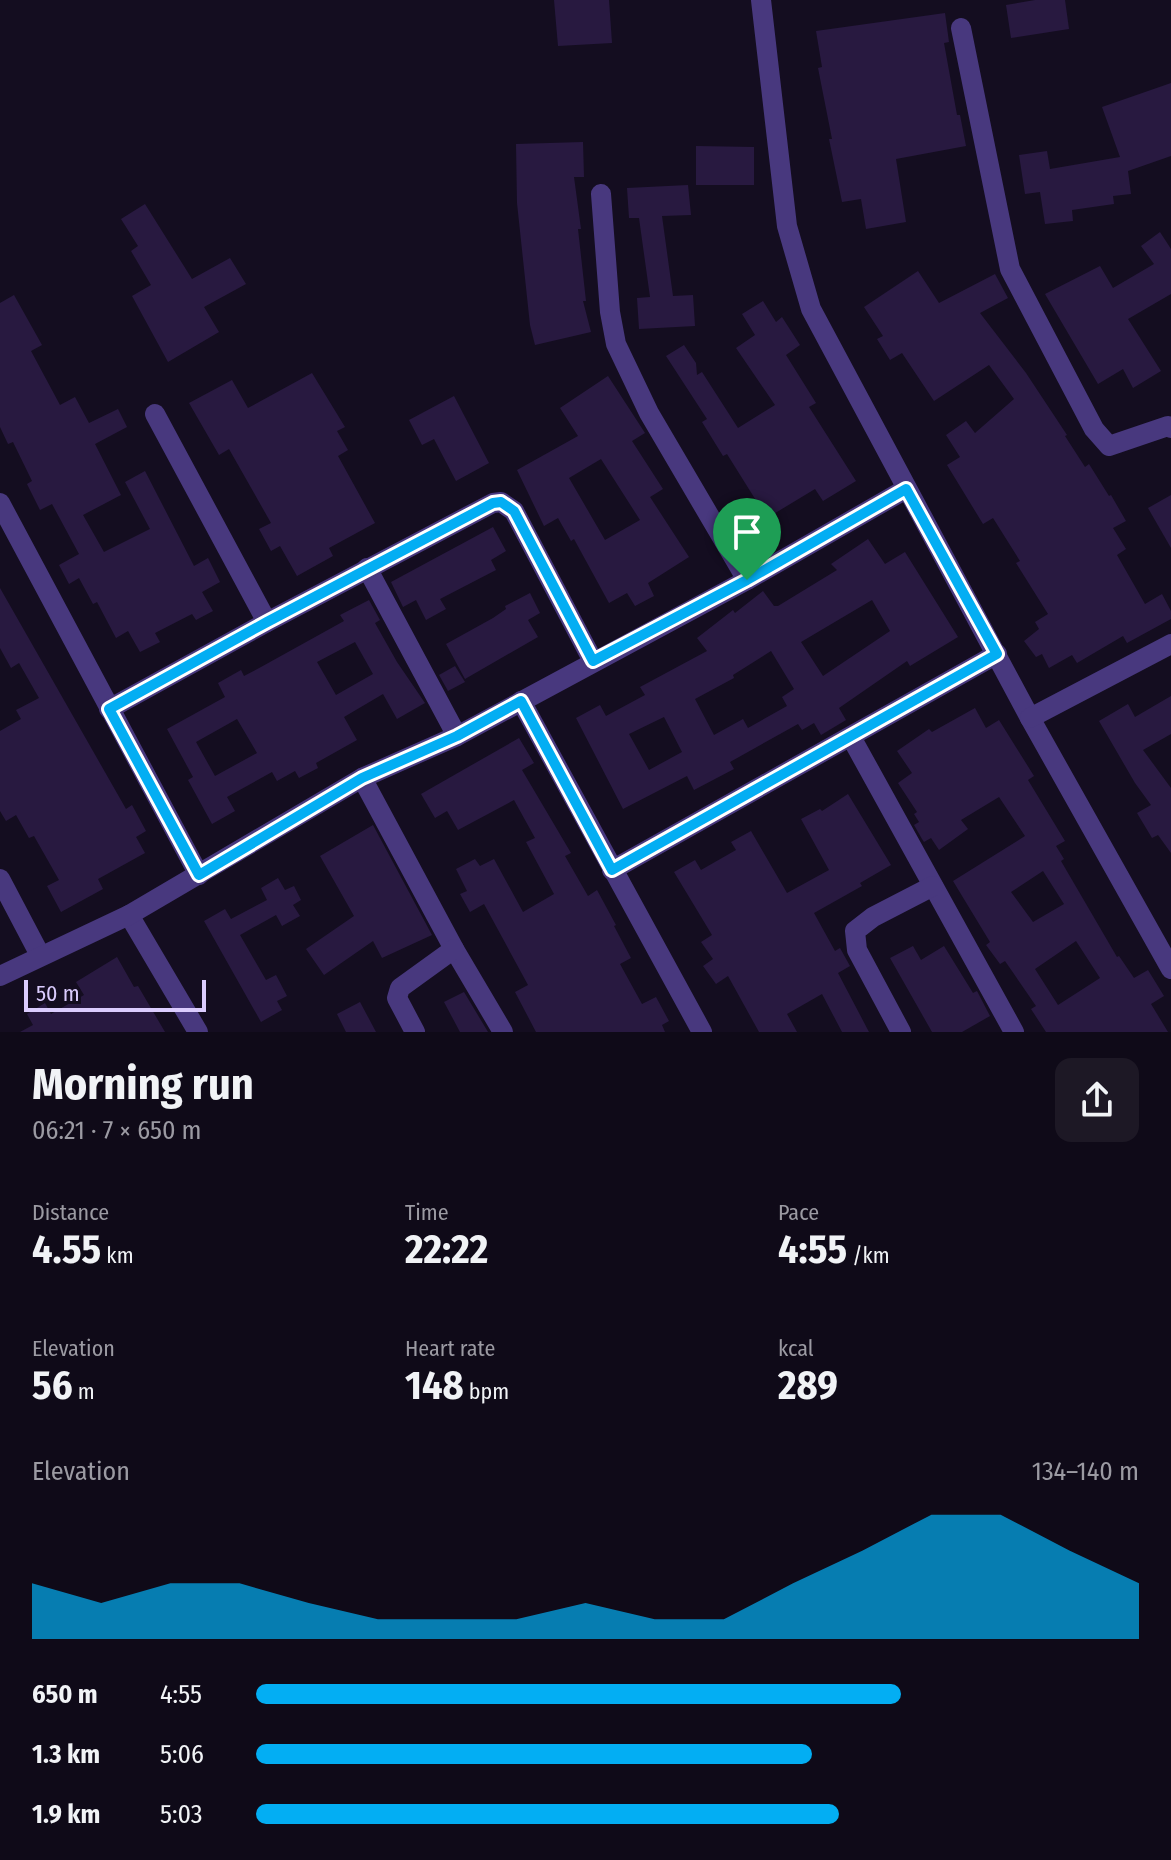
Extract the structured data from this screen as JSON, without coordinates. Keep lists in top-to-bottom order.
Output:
{
  "scale_bar": "50 m",
  "page": {
    "scale": "50 m",
    "heading": ["Morning run", "06:21 · 7 × 650 m"],
    "stats": [
      ["Distance", "4.55 km"],
      ["Time", "22:22"],
      ["Pace", "4:55 /km"],
      ["Elevation", "56 m"],
      ["Heart rate", "148 bpm"],
      ["kcal", "289"]
    ],
    "chart": ["Elevation", "134–140 m"],
    "list": [
      {
        "name": "650 m",
        "note": "4:55"
      },
      {
        "name": "1.3 km",
        "note": "5:06"
      },
      {
        "name": "1.9 km",
        "note": "5:03"
      }
    ]
  }
}
